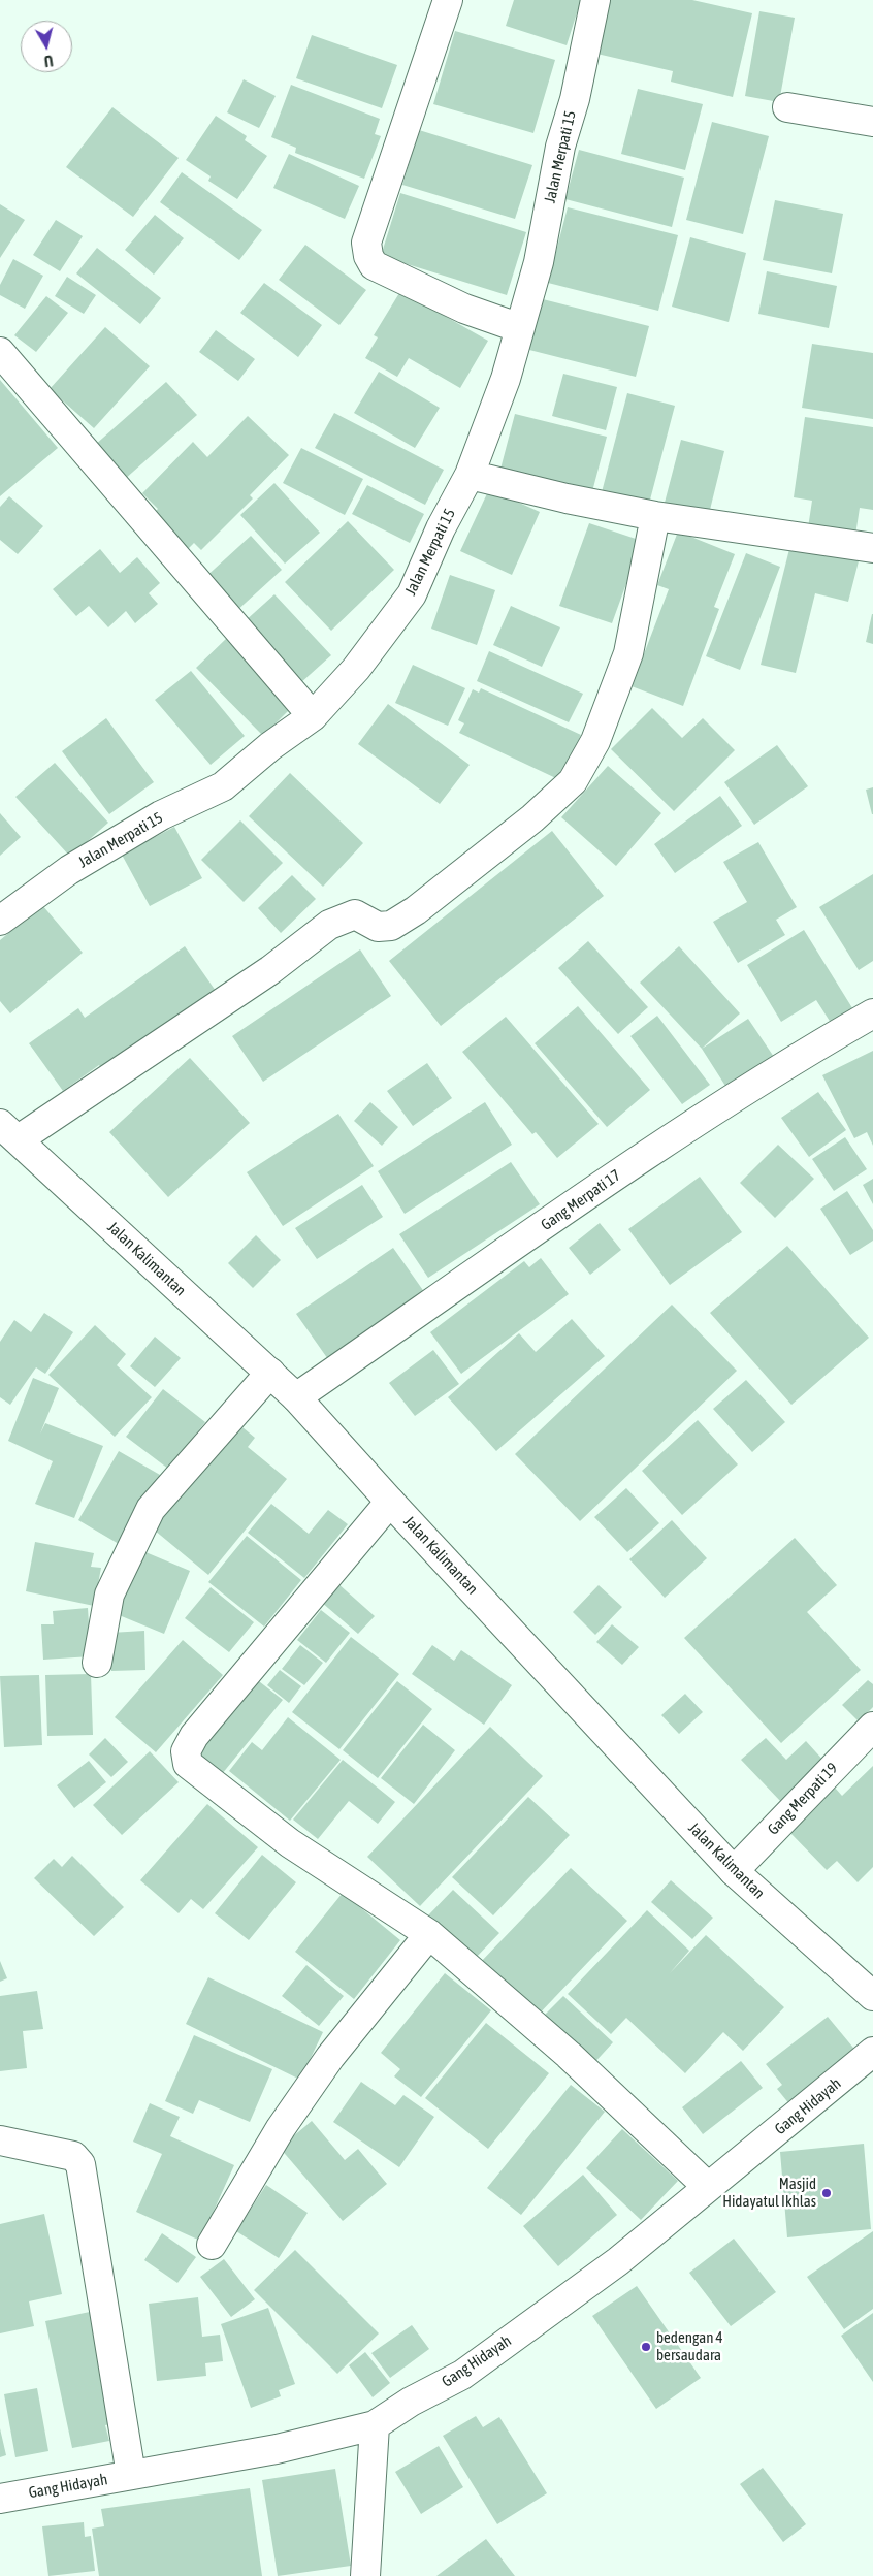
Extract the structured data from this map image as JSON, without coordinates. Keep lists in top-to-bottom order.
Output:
{
  "streets": {
    "street": [
      "Jalan Merpati 15",
      "Gang Merpati 17",
      "Jalan Kalimantan",
      "Gang Merpati 19",
      "Gang Hidayah"
    ]
  },
  "crossings": [
    ["Gang Merpati 17", "Jalan Kalimantan"],
    ["Jalan Kalimantan", "Gang Merpati 19"]
  ],
  "places": ["Masjid Hidayatul Ikhlas", "bedengan 4 bersaudara"],
  "north": "bottom"
}
